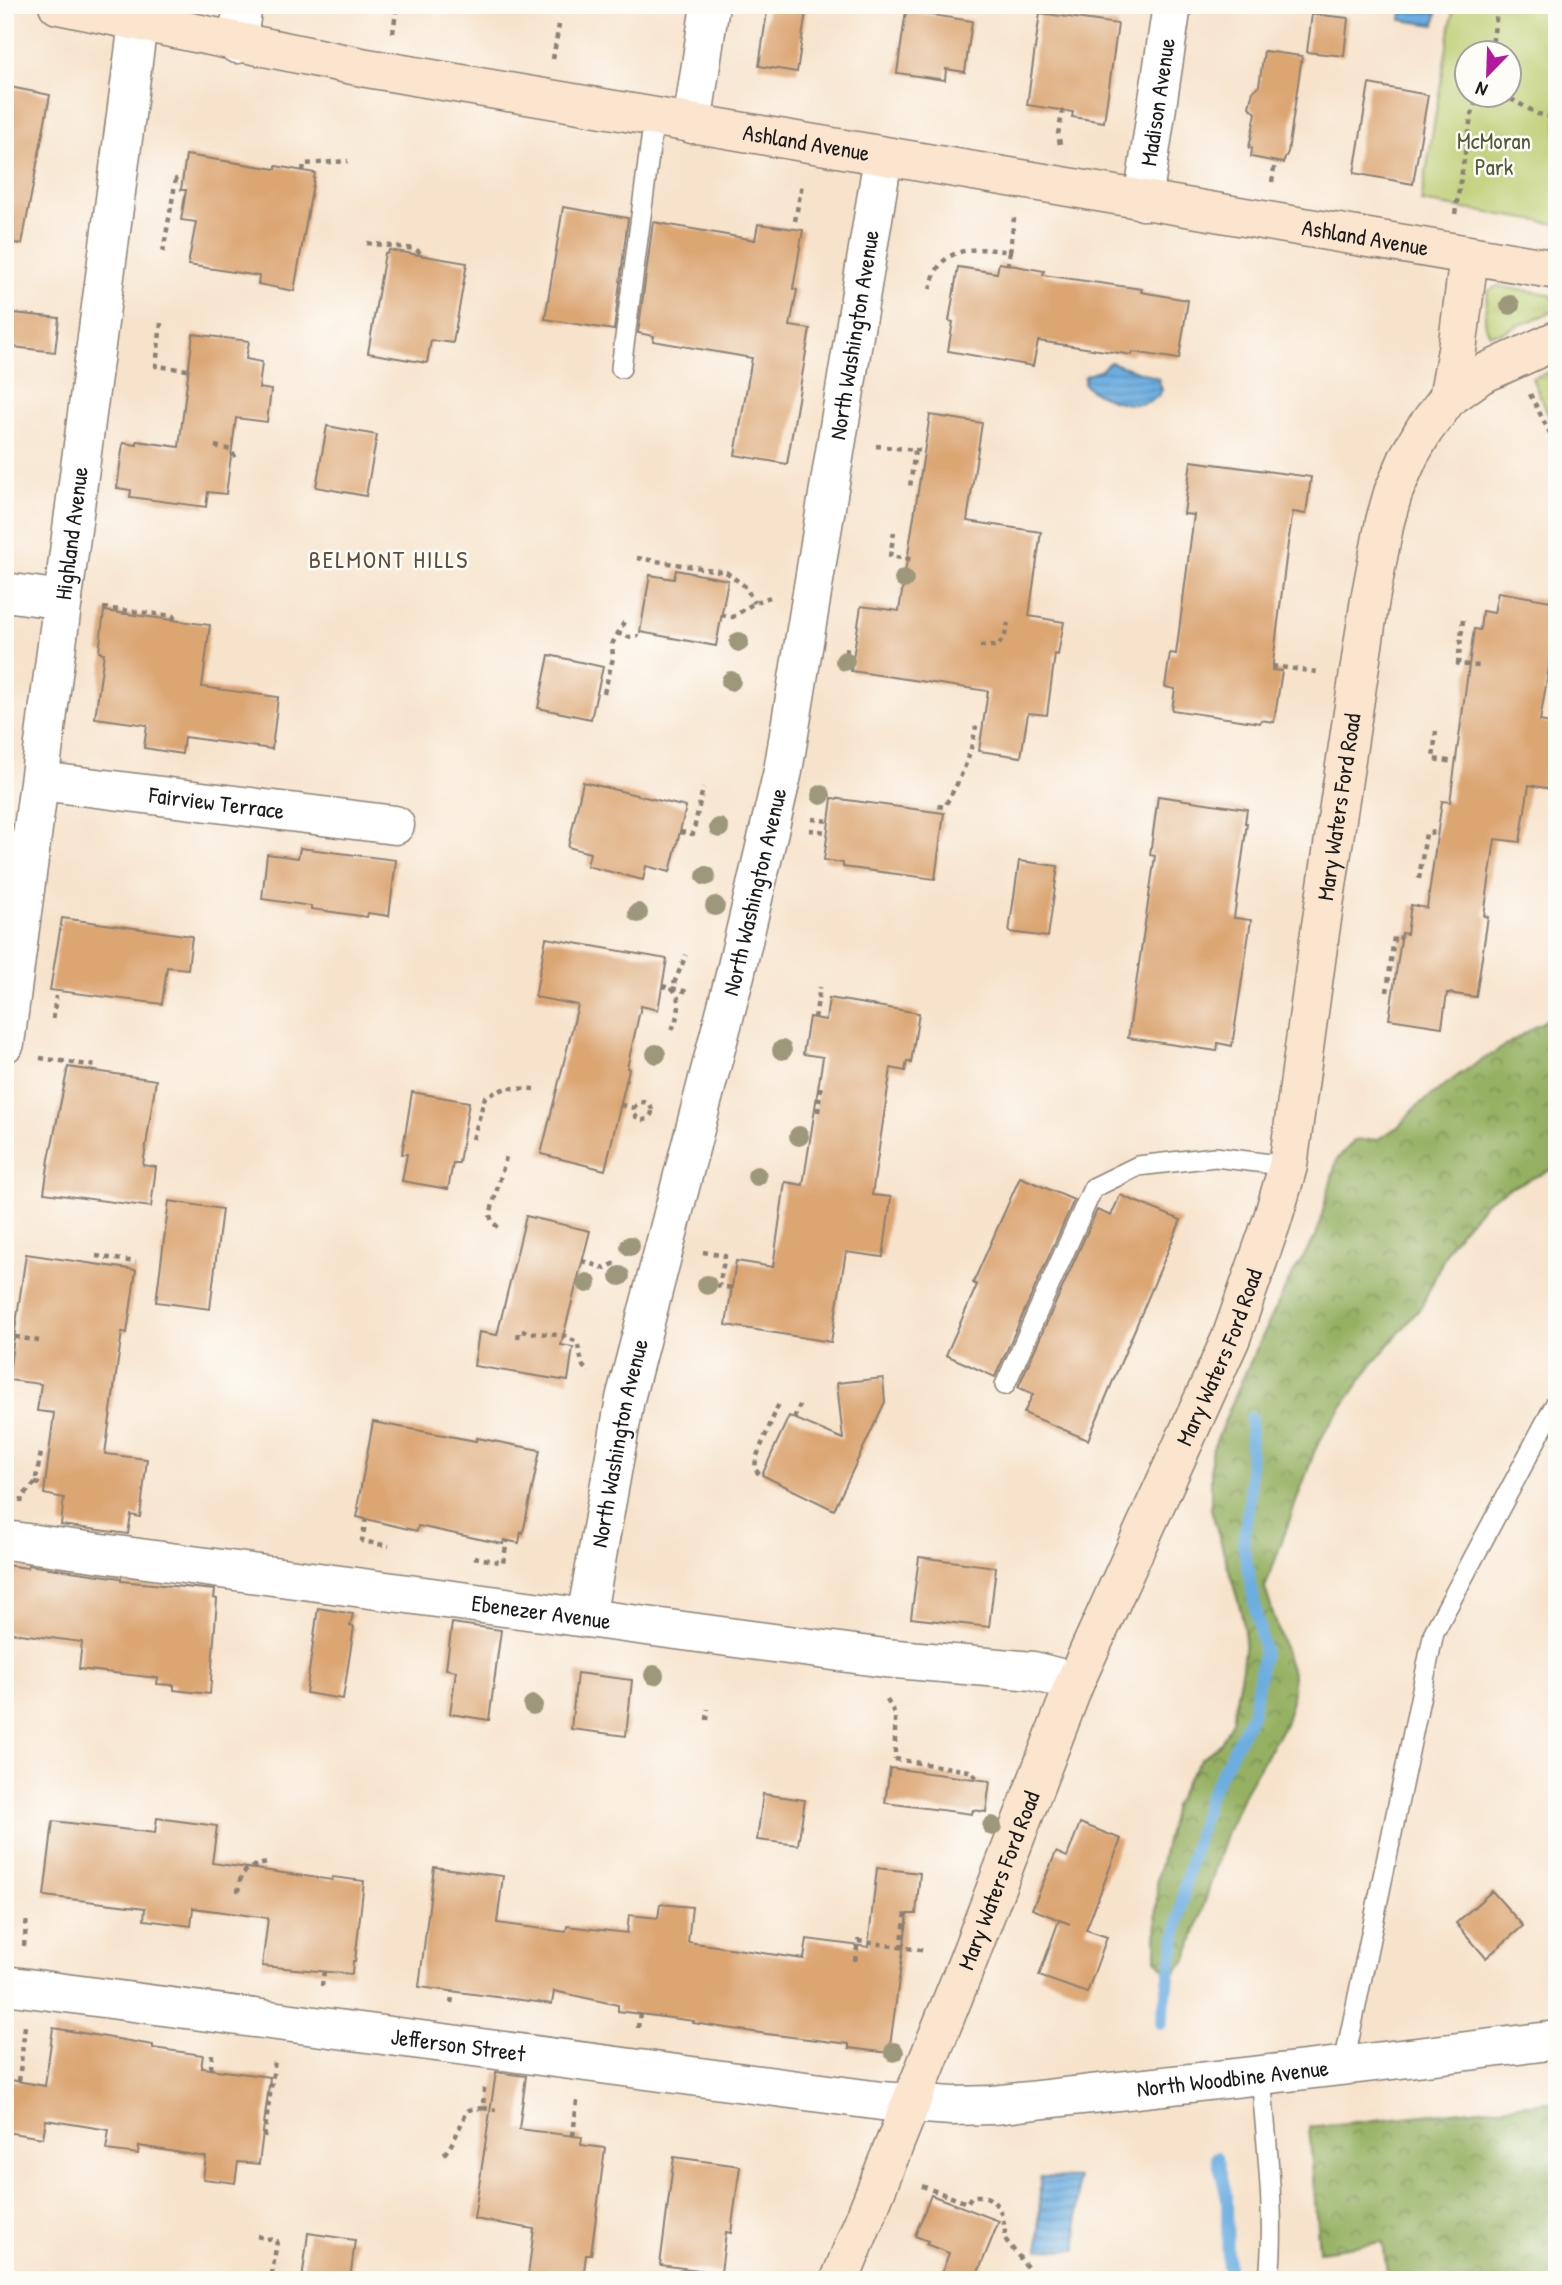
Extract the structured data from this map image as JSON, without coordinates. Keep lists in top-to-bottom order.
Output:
{
  "streets": {
    "street": [
      "Madison Avenue",
      "Ashland Avenue",
      "North Washington Avenue",
      "Highland Avenue",
      "Fairview Terrace",
      "Mary Waters Ford Road",
      "Ebenezer Avenue",
      "Jefferson Street",
      "North Woodbine Avenue"
    ]
  },
  "crossings": [
    ["Madison Avenue", "Ashland Avenue"],
    ["Ashland Avenue", "North Washington Avenue"],
    ["Ashland Avenue", "Highland Avenue"],
    ["Ashland Avenue", "Mary Waters Ford Road"],
    ["North Washington Avenue", "Ebenezer Avenue"],
    ["Highland Avenue", "Fairview Terrace"],
    ["Mary Waters Ford Road", "Ebenezer Avenue"],
    ["Mary Waters Ford Road", "Jefferson Street"],
    ["Mary Waters Ford Road", "North Woodbine Avenue"],
    ["Jefferson Street", "North Woodbine Avenue"]
  ],
  "districts": ["BELMONT HILLS"],
  "parks": ["McMoran Park"],
  "north": "bottom left"
}
